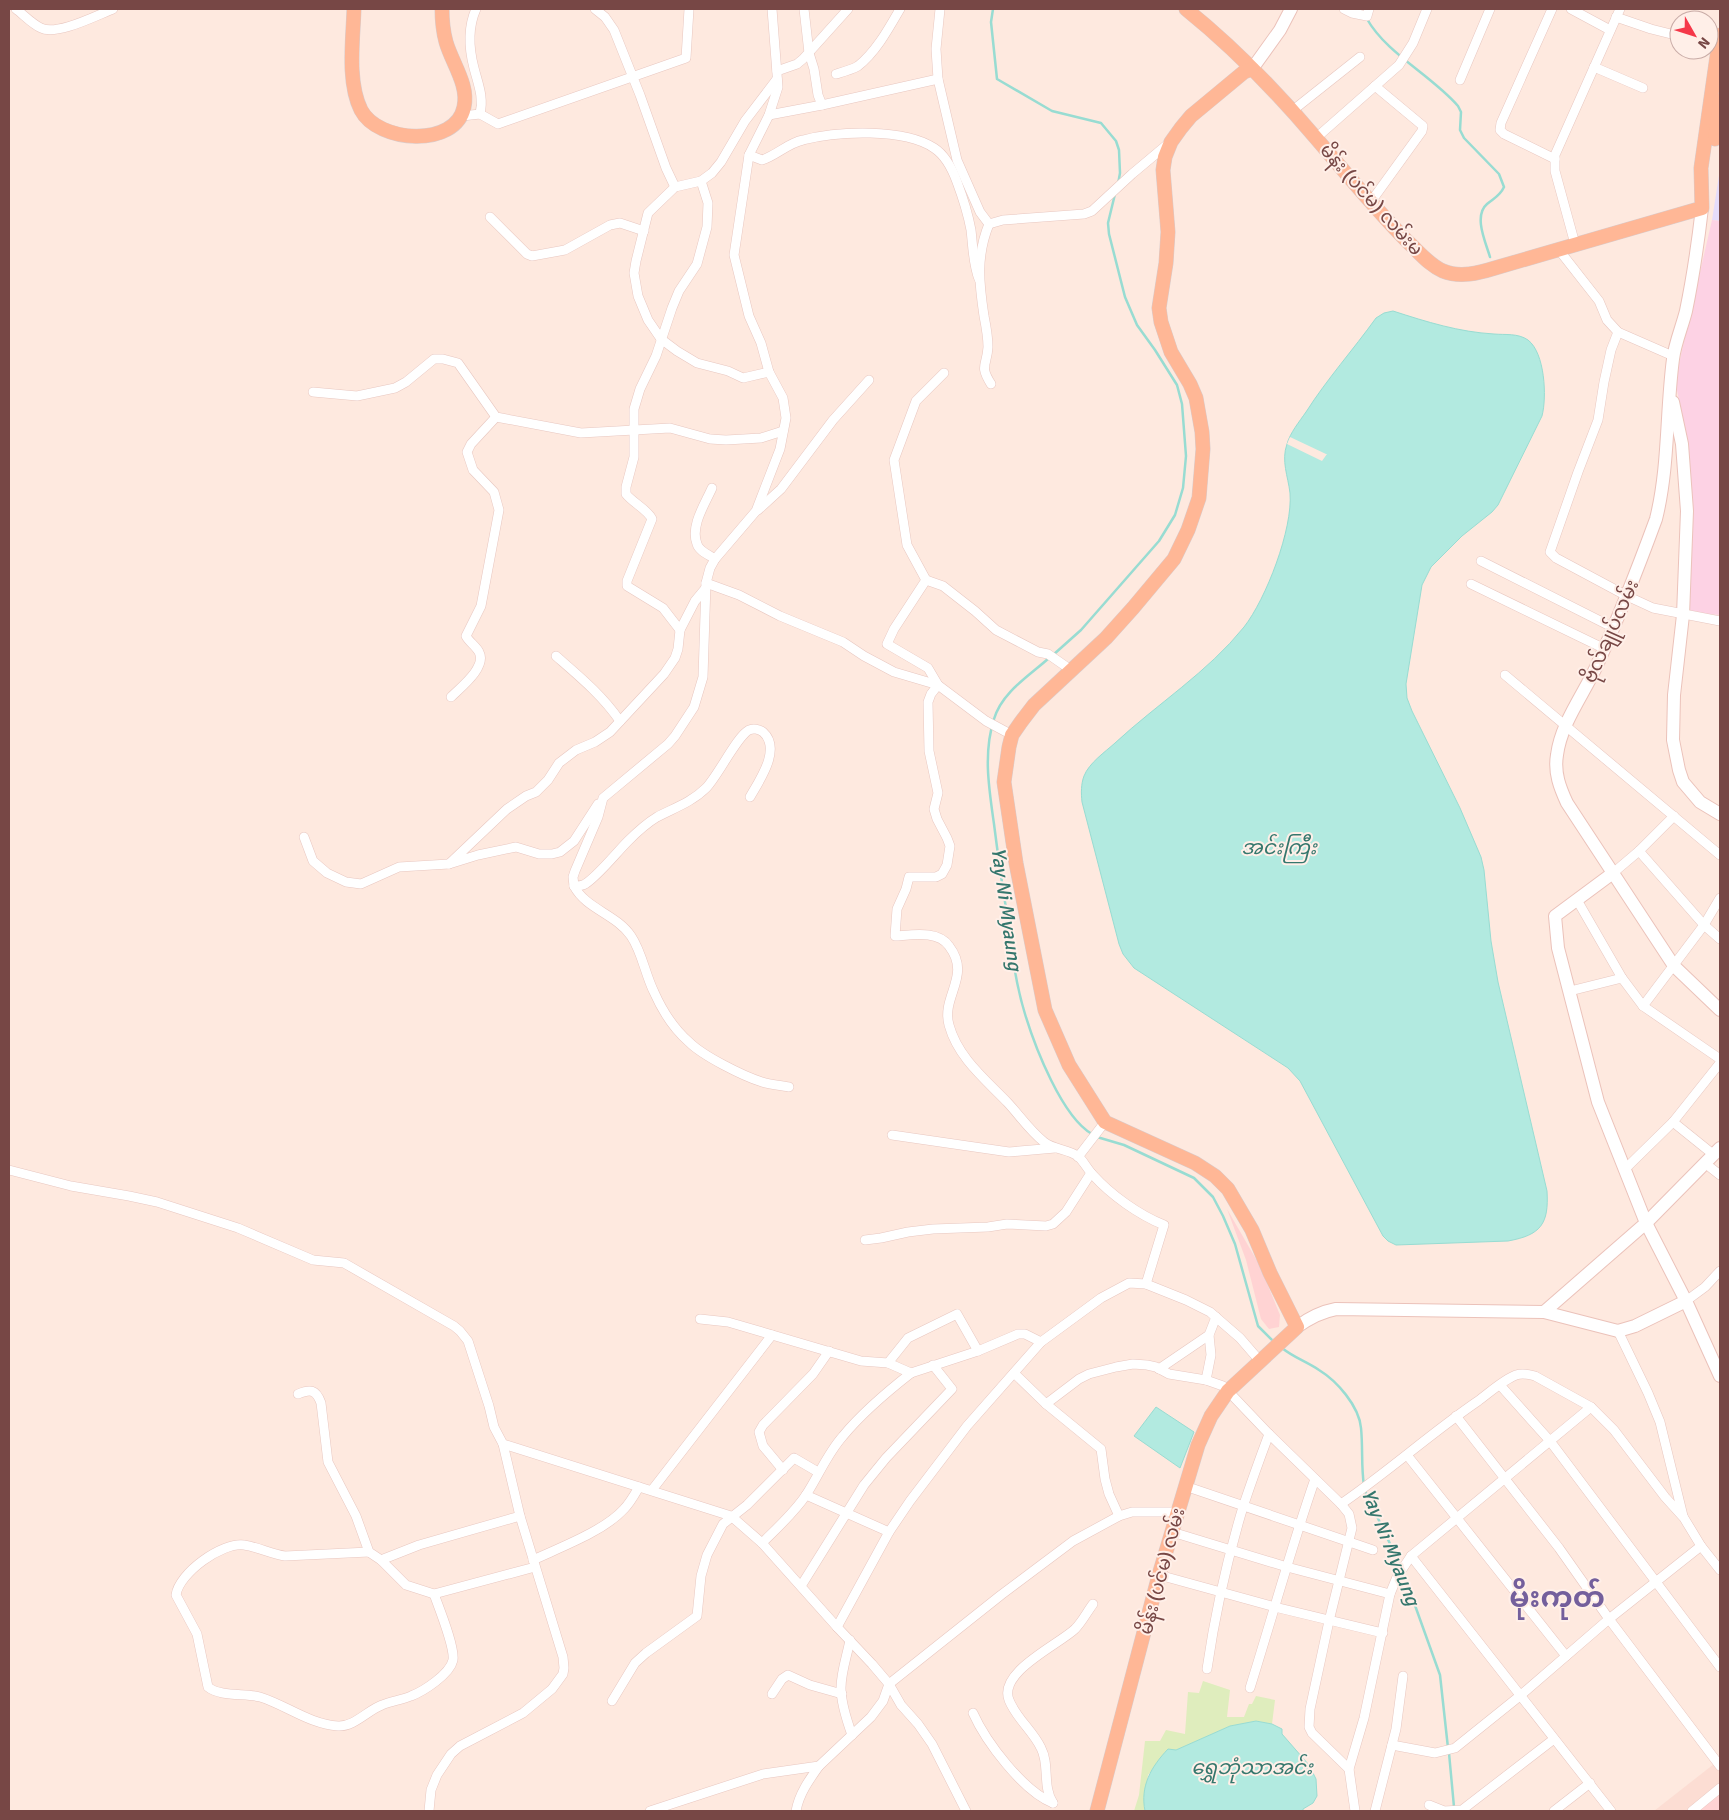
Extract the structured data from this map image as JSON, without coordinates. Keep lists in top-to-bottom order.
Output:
{
  "streets": {
    "main road": ["မိန်း (ပင်မ) လမ်းမ", "ဗိုလ်‌ချုပ်‌လမ်း", "မိန်း (ပင်မ) လမ်း"]
  },
  "crossings": [
    ["မိန်း (ပင်မ) လမ်းမ", "ဗိုလ်‌ချုပ်‌လမ်း"]
  ],
  "districts": ["မိုးကုတ်"],
  "water": ["အင်းကြီး", "Yay Ni Myaung", "ရွှေဘုံသာအင်း"],
  "north": "bottom right"
}
